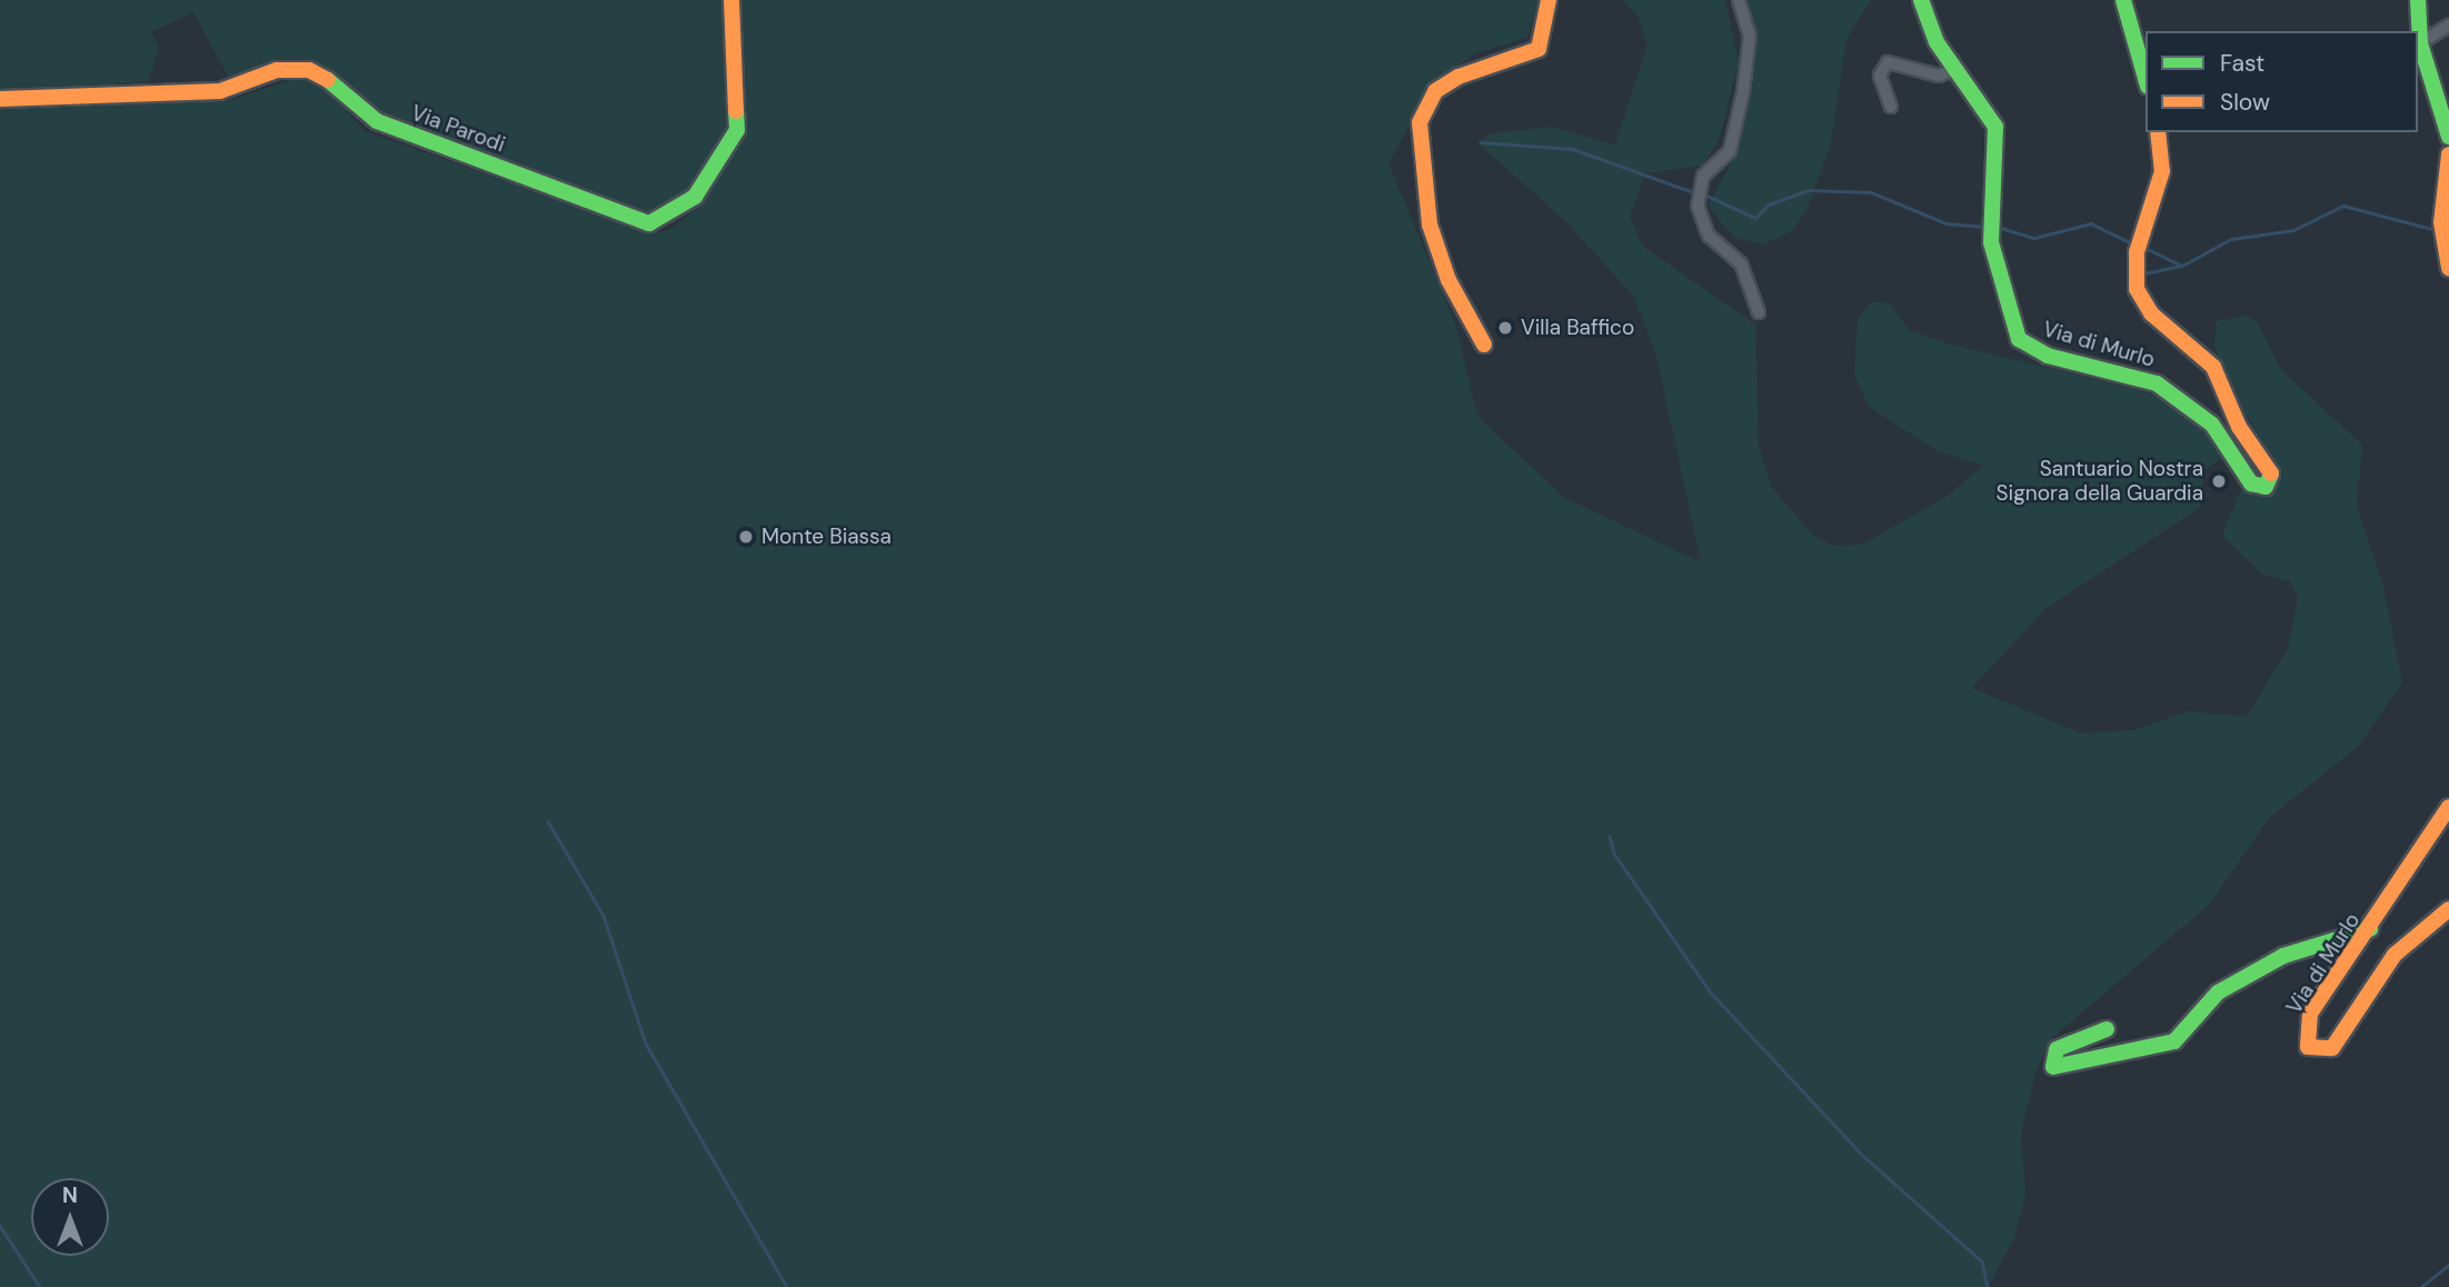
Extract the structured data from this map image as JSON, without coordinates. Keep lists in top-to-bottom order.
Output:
{
  "streets": {
    "street": ["Via Parodi", "Via di Murlo"]
  },
  "places": ["Villa Baffico", "Santuario Nostra Signora della Guardia", "Monte Biassa"],
  "legend": ["Fast", "Slow"],
  "north": "top"
}
